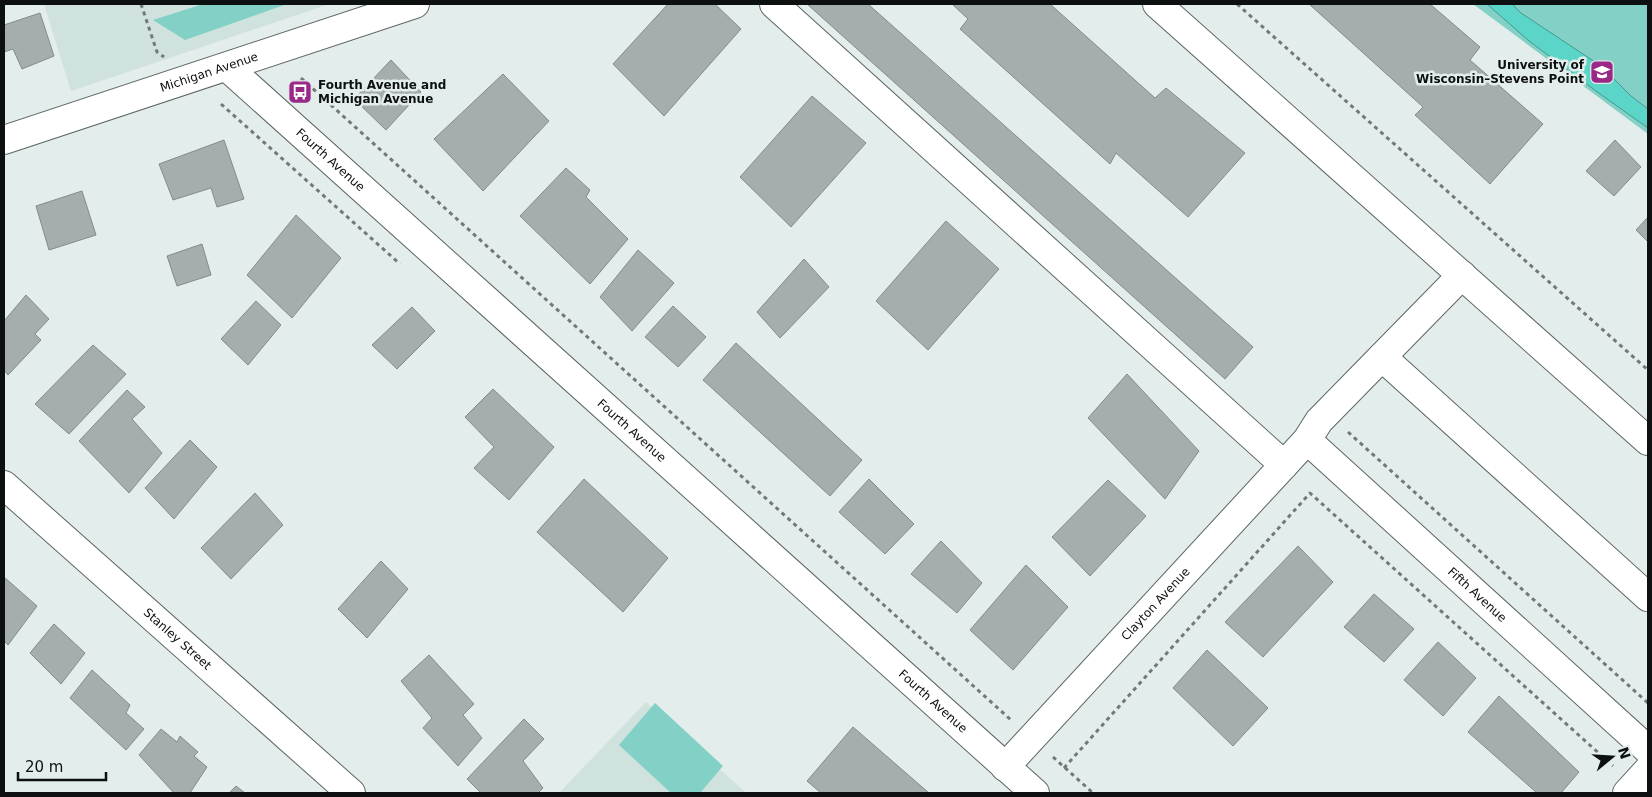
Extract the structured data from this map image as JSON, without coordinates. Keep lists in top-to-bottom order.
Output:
{
  "streets": {
    "street": [
      "Michigan Avenue",
      "Fourth Avenue",
      "Fifth Avenue",
      "Clayton Avenue",
      "Stanley Street"
    ]
  },
  "crossings": [
    ["Michigan Avenue", "Fourth Avenue"],
    ["Fourth Avenue", "Clayton Avenue"],
    ["Fifth Avenue", "Clayton Avenue"]
  ],
  "places": {
    "school or university": ["University of Wisconsin–Stevens Point"],
    "bus stop": ["Fourth Avenue and Michigan Avenue"]
  },
  "scale_bar": "20 m",
  "north": "right"
}
